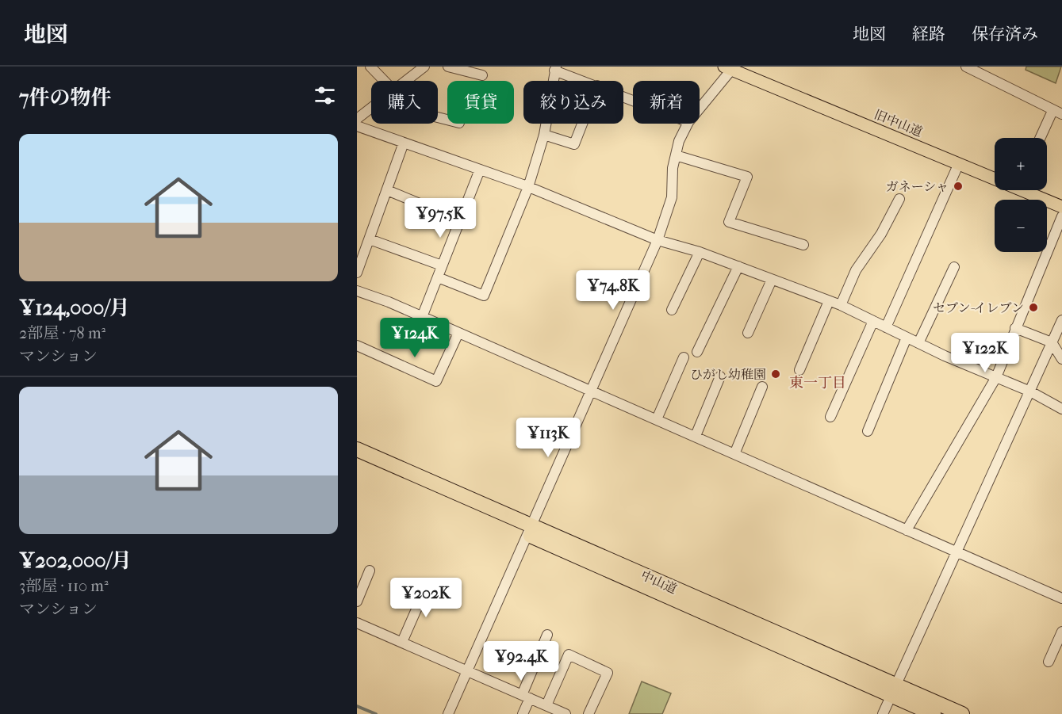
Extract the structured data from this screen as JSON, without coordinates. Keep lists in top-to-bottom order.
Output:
{
  "streets": {
    "highway": ["中山道"],
    "main road": ["旧中山道"]
  },
  "districts": ["東一丁目"],
  "places": ["ガネーシャ", "セブン-イレブン", "ひがし幼稚園"],
  "page": {
    "header": "地図",
    "nav": ["地図", "経路", "保存済み"],
    "heading": "7件の物件",
    "chip": [
      "購入",
      "賃貸",
      "絞り込み",
      "新着"
    ],
    "list": [
      {
        "name": "¥124,000/月",
        "note": "2部屋 · 78 m² · マンション"
      },
      {
        "name": "¥202,000/月",
        "note": "3部屋 · 110 m² · マンション"
      }
    ],
    "map_buttons": ["+", "−"],
    "price": [
      "¥97.5K",
      "¥74.8K",
      "¥124K",
      "¥122K",
      "¥113K",
      "¥202K",
      "¥92.4K"
    ]
  }
}
